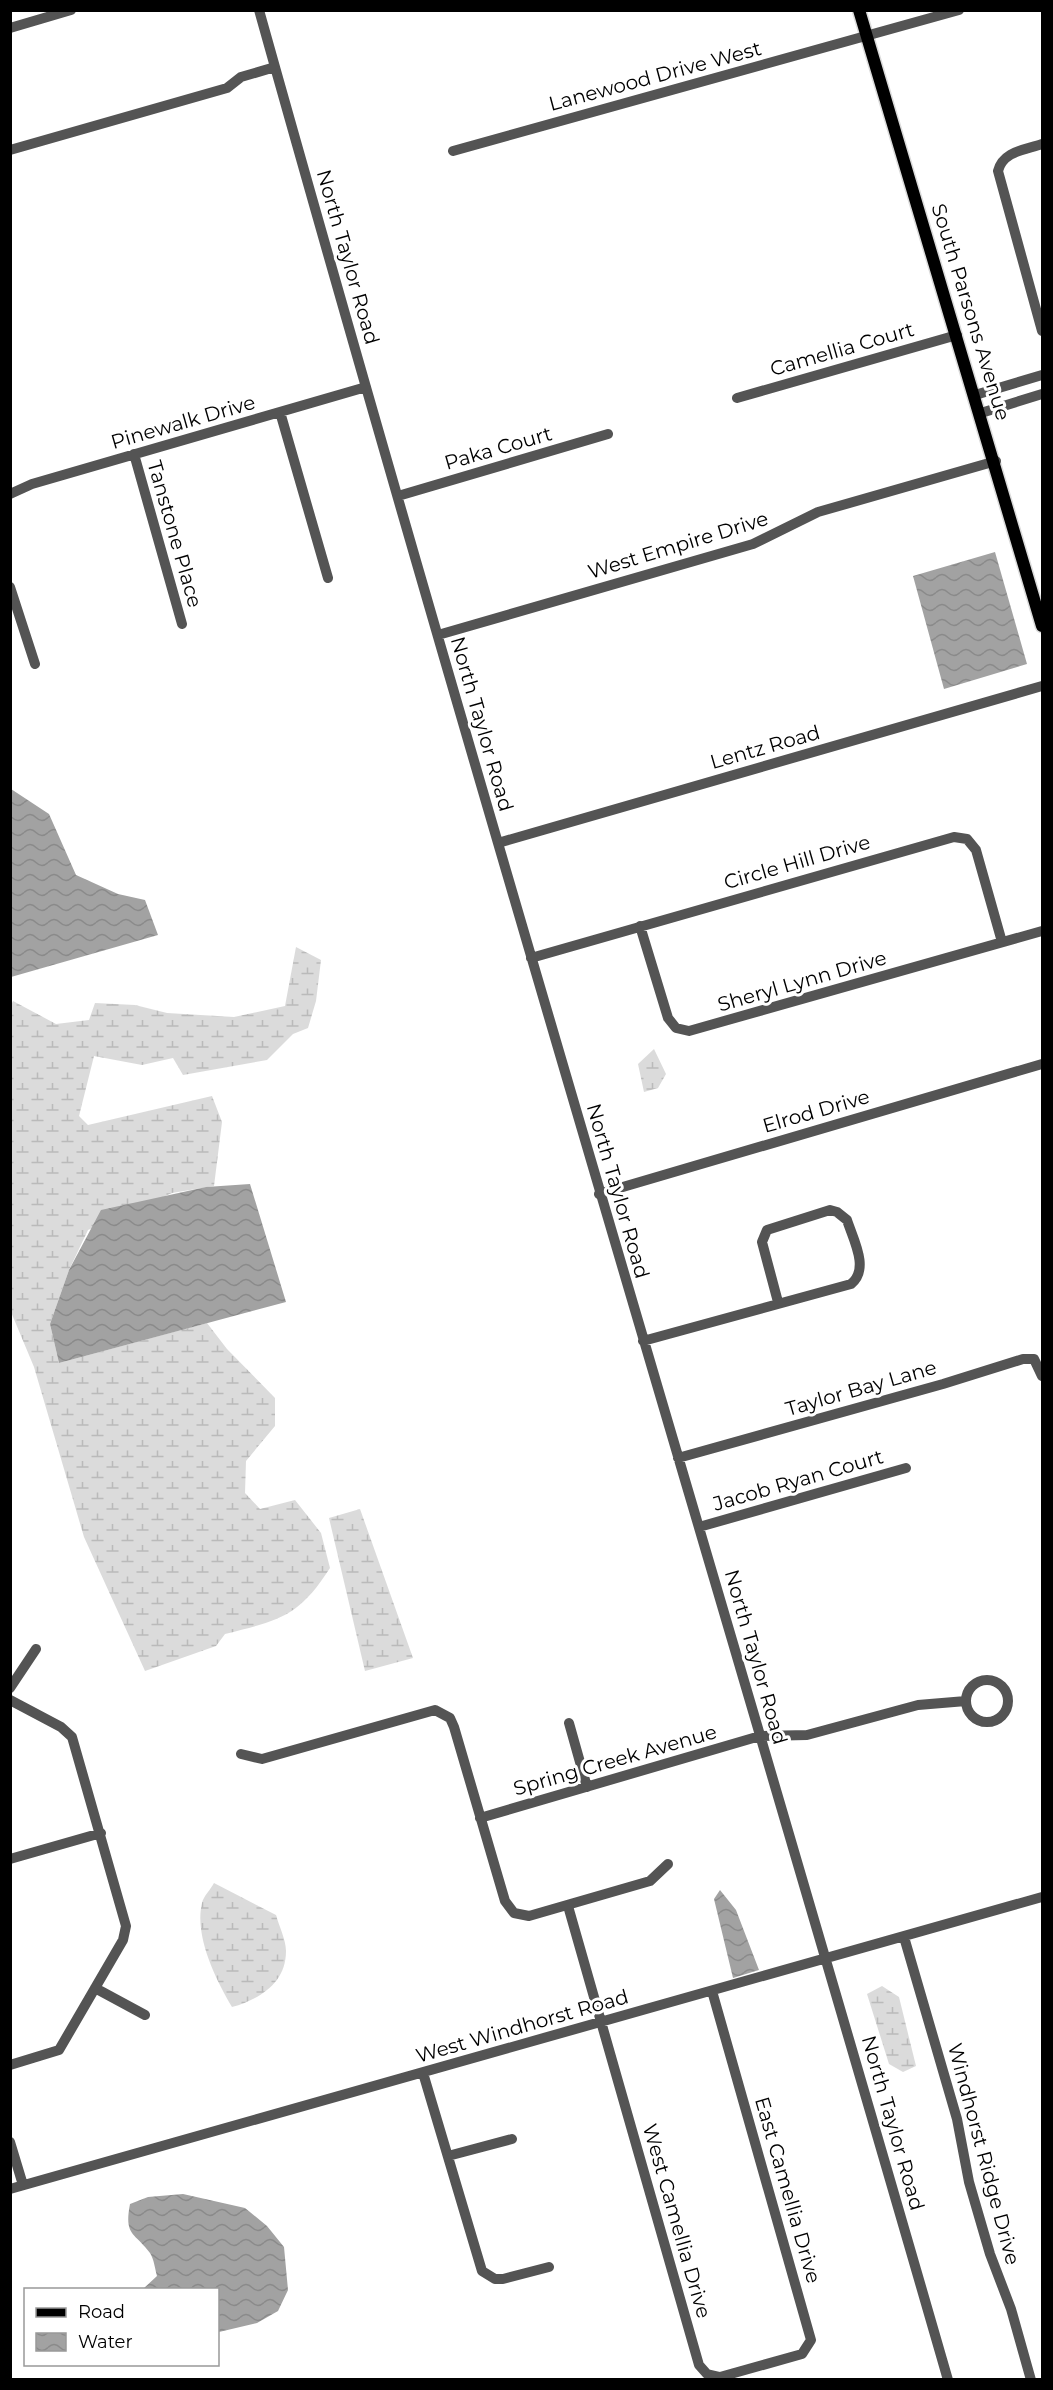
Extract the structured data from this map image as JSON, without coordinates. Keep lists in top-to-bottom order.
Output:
{
  "streets": {
    "main road": ["South Parsons Avenue"],
    "street": [
      "Lanewood Drive West",
      "North Taylor Road",
      "Camellia Court",
      "Pinewalk Drive",
      "Paka Court",
      "Tanstone Place",
      "West Empire Drive",
      "Lentz Road",
      "Circle Hill Drive",
      "Sheryl Lynn Drive",
      "Elrod Drive",
      "Taylor Bay Lane",
      "Jacob Ryan Court",
      "Spring Creek Avenue",
      "West Windhorst Road",
      "Windhorst Ridge Drive",
      "East Camellia Drive",
      "West Camellia Drive"
    ]
  },
  "crossings": [
    ["Lanewood Drive West", "South Parsons Avenue"],
    ["North Taylor Road", "Pinewalk Drive"],
    ["North Taylor Road", "Paka Court"],
    ["North Taylor Road", "West Empire Drive"],
    ["North Taylor Road", "Lentz Road"],
    ["North Taylor Road", "Circle Hill Drive"],
    ["North Taylor Road", "Elrod Drive"],
    ["North Taylor Road", "Taylor Bay Lane"],
    ["North Taylor Road", "Jacob Ryan Court"],
    ["North Taylor Road", "Spring Creek Avenue"],
    ["North Taylor Road", "West Windhorst Road"],
    ["South Parsons Avenue", "Camellia Court"],
    ["South Parsons Avenue", "West Empire Drive"],
    ["Pinewalk Drive", "Tanstone Place"],
    ["Circle Hill Drive", "Sheryl Lynn Drive"],
    ["West Windhorst Road", "Windhorst Ridge Drive"],
    ["West Windhorst Road", "East Camellia Drive"],
    ["West Windhorst Road", "West Camellia Drive"],
    ["East Camellia Drive", "West Camellia Drive"]
  ],
  "legend": ["Road", "Water"]
}
